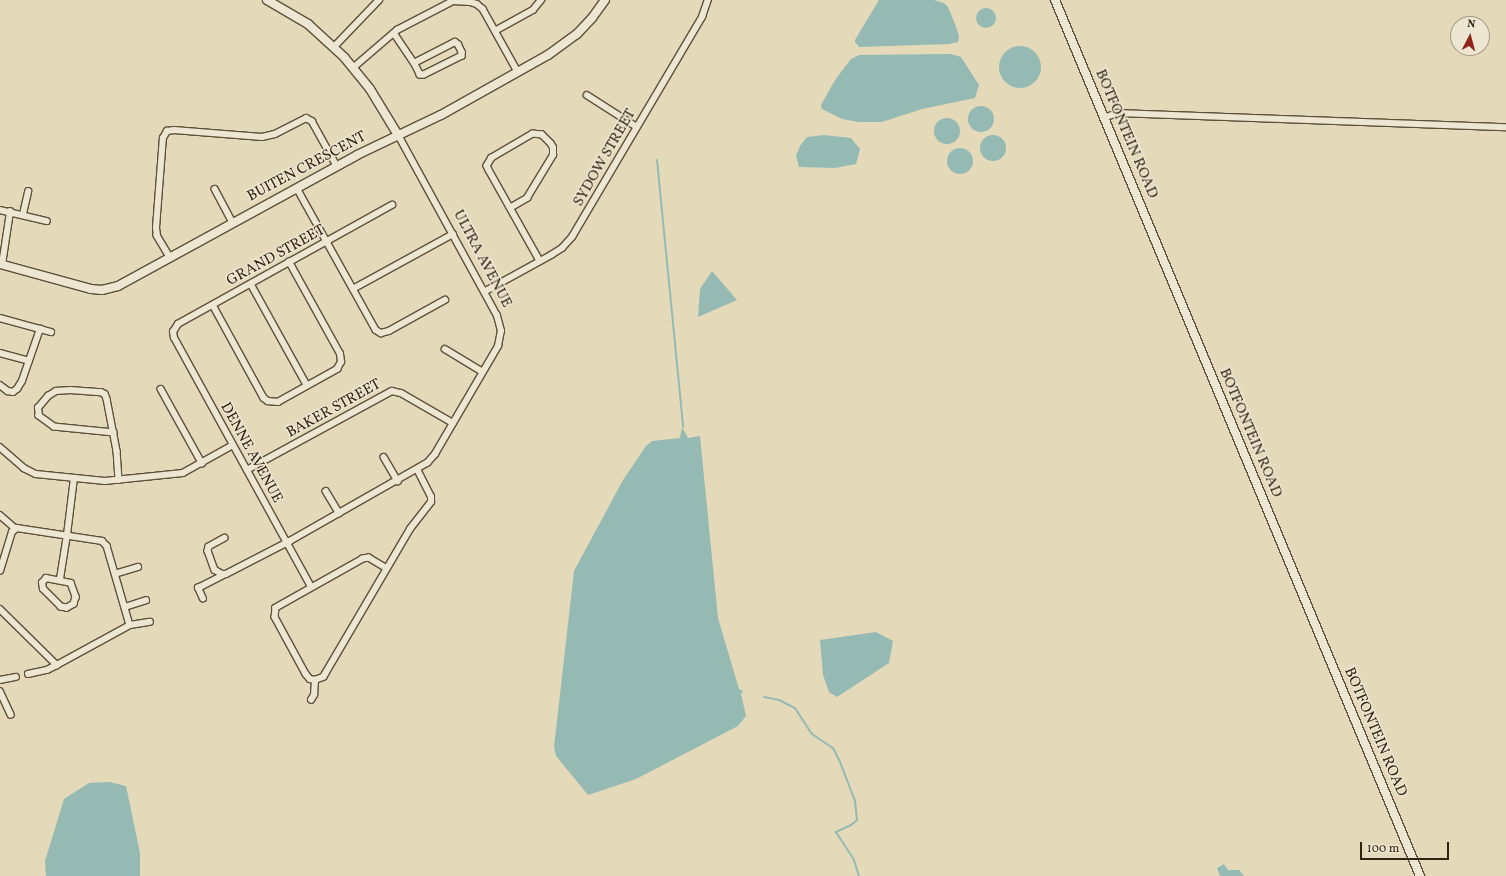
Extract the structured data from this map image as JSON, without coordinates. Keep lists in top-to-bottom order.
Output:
{
  "streets": {
    "main road": ["BOTFONTEIN ROAD", "BUITEN CRESCENT", "ULTRA AVENUE"],
    "street": [
      "SYDOW STREET",
      "GRAND STREET",
      "BAKER STREET",
      "DENNE AVENUE"
    ]
  },
  "crossings": [
    ["SYDOW STREET", "ULTRA AVENUE"],
    ["BUITEN CRESCENT", "ULTRA AVENUE"],
    ["GRAND STREET", "DENNE AVENUE"],
    ["ULTRA AVENUE", "BAKER STREET"],
    ["ULTRA AVENUE", "DENNE AVENUE"],
    ["BAKER STREET", "DENNE AVENUE"]
  ],
  "scale_bar": "100 m",
  "north": "top"
}
